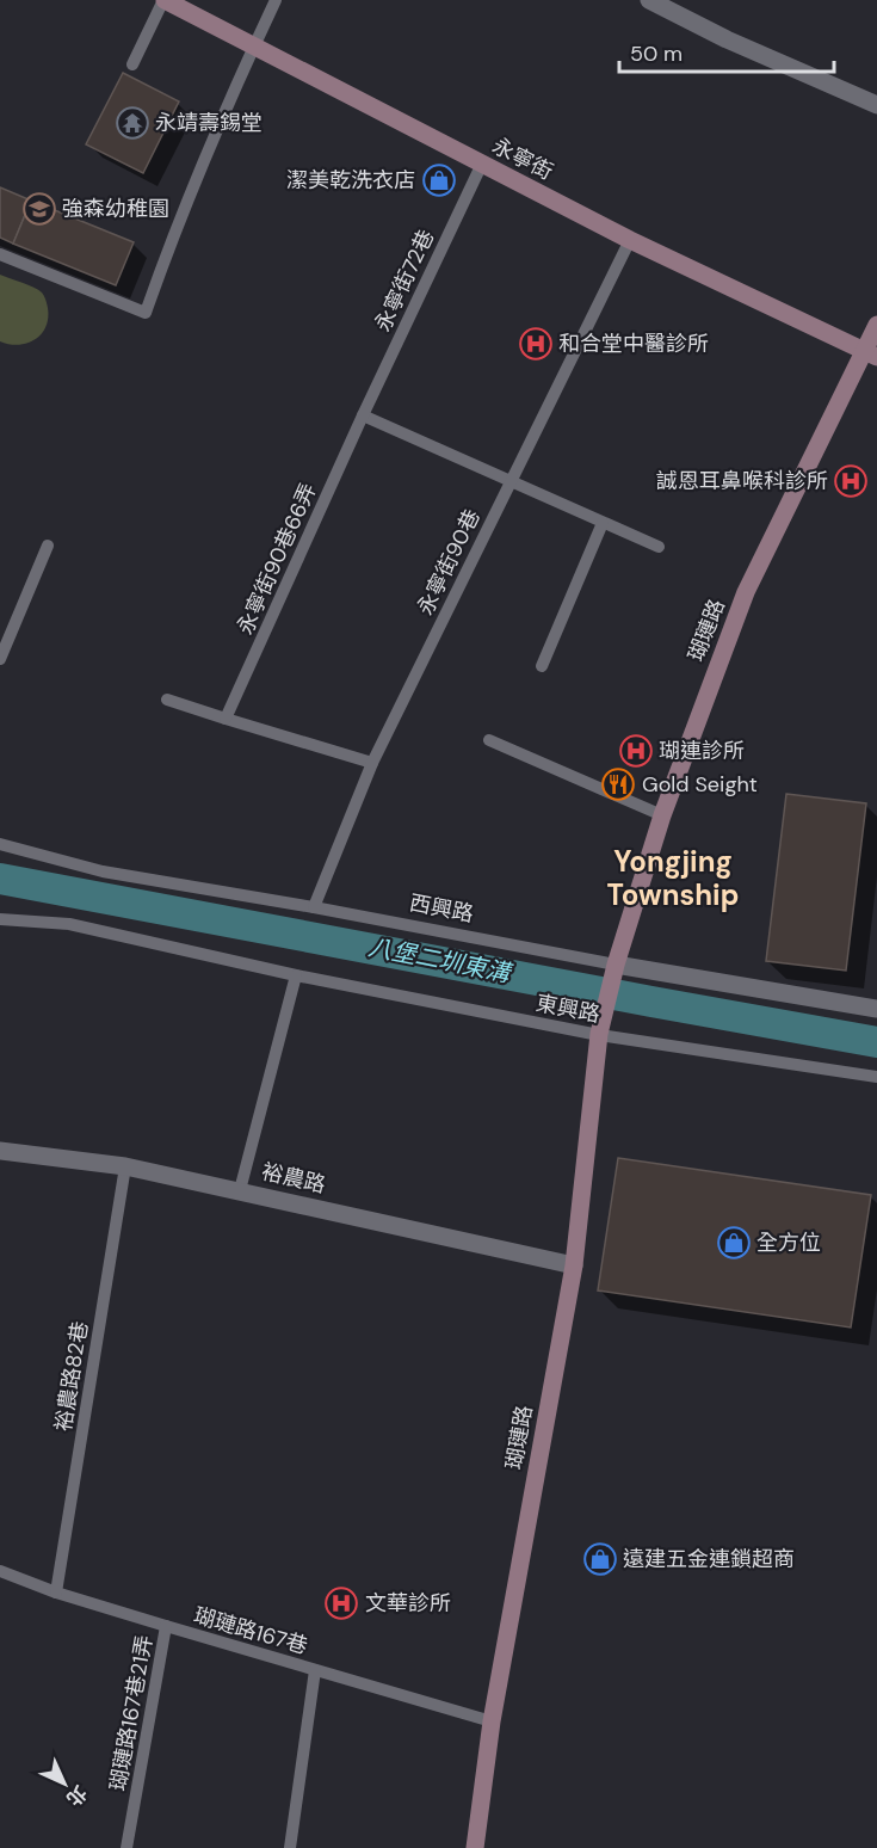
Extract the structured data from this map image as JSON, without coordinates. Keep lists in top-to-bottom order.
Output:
{
  "streets": {
    "street": [
      "永寧街",
      "瑚璉路",
      "西興路",
      "裕農路"
    ],
    "lane": [
      "永寧街72巷",
      "永寧街90巷66弄",
      "永寧街90巷",
      "東興路",
      "裕農路82巷",
      "瑚璉路167巷",
      "瑚璉路167巷21弄"
    ]
  },
  "crossings": [
    ["永寧街", "永寧街72巷"],
    ["永寧街", "永寧街90巷"],
    ["永寧街", "瑚璉路"],
    ["永寧街72巷", "永寧街90巷66弄"],
    ["永寧街90巷", "西興路"],
    ["瑚璉路", "西興路"],
    ["瑚璉路", "東興路"],
    ["瑚璉路", "裕農路"],
    ["瑚璉路", "瑚璉路167巷"],
    ["裕農路", "裕農路82巷"],
    ["裕農路82巷", "瑚璉路167巷"],
    ["瑚璉路167巷", "瑚璉路167巷21弄"]
  ],
  "districts": ["Yongjing Township"],
  "water": ["八堡二圳東溝"],
  "places": {
    "temple": ["永靖壽錫堂"],
    "shop": ["潔美乾洗衣店", "全方位", "遠建五金連鎖超商"],
    "school or university": ["強森幼稚園"],
    "hospital": [
      "和合堂中醫診所",
      "誠恩耳鼻喉科診所",
      "瑚連診所",
      "文華診所"
    ],
    "restaurant": ["Gold Seight"]
  },
  "scale_bar": "50 m",
  "north": "bottom right"
}
